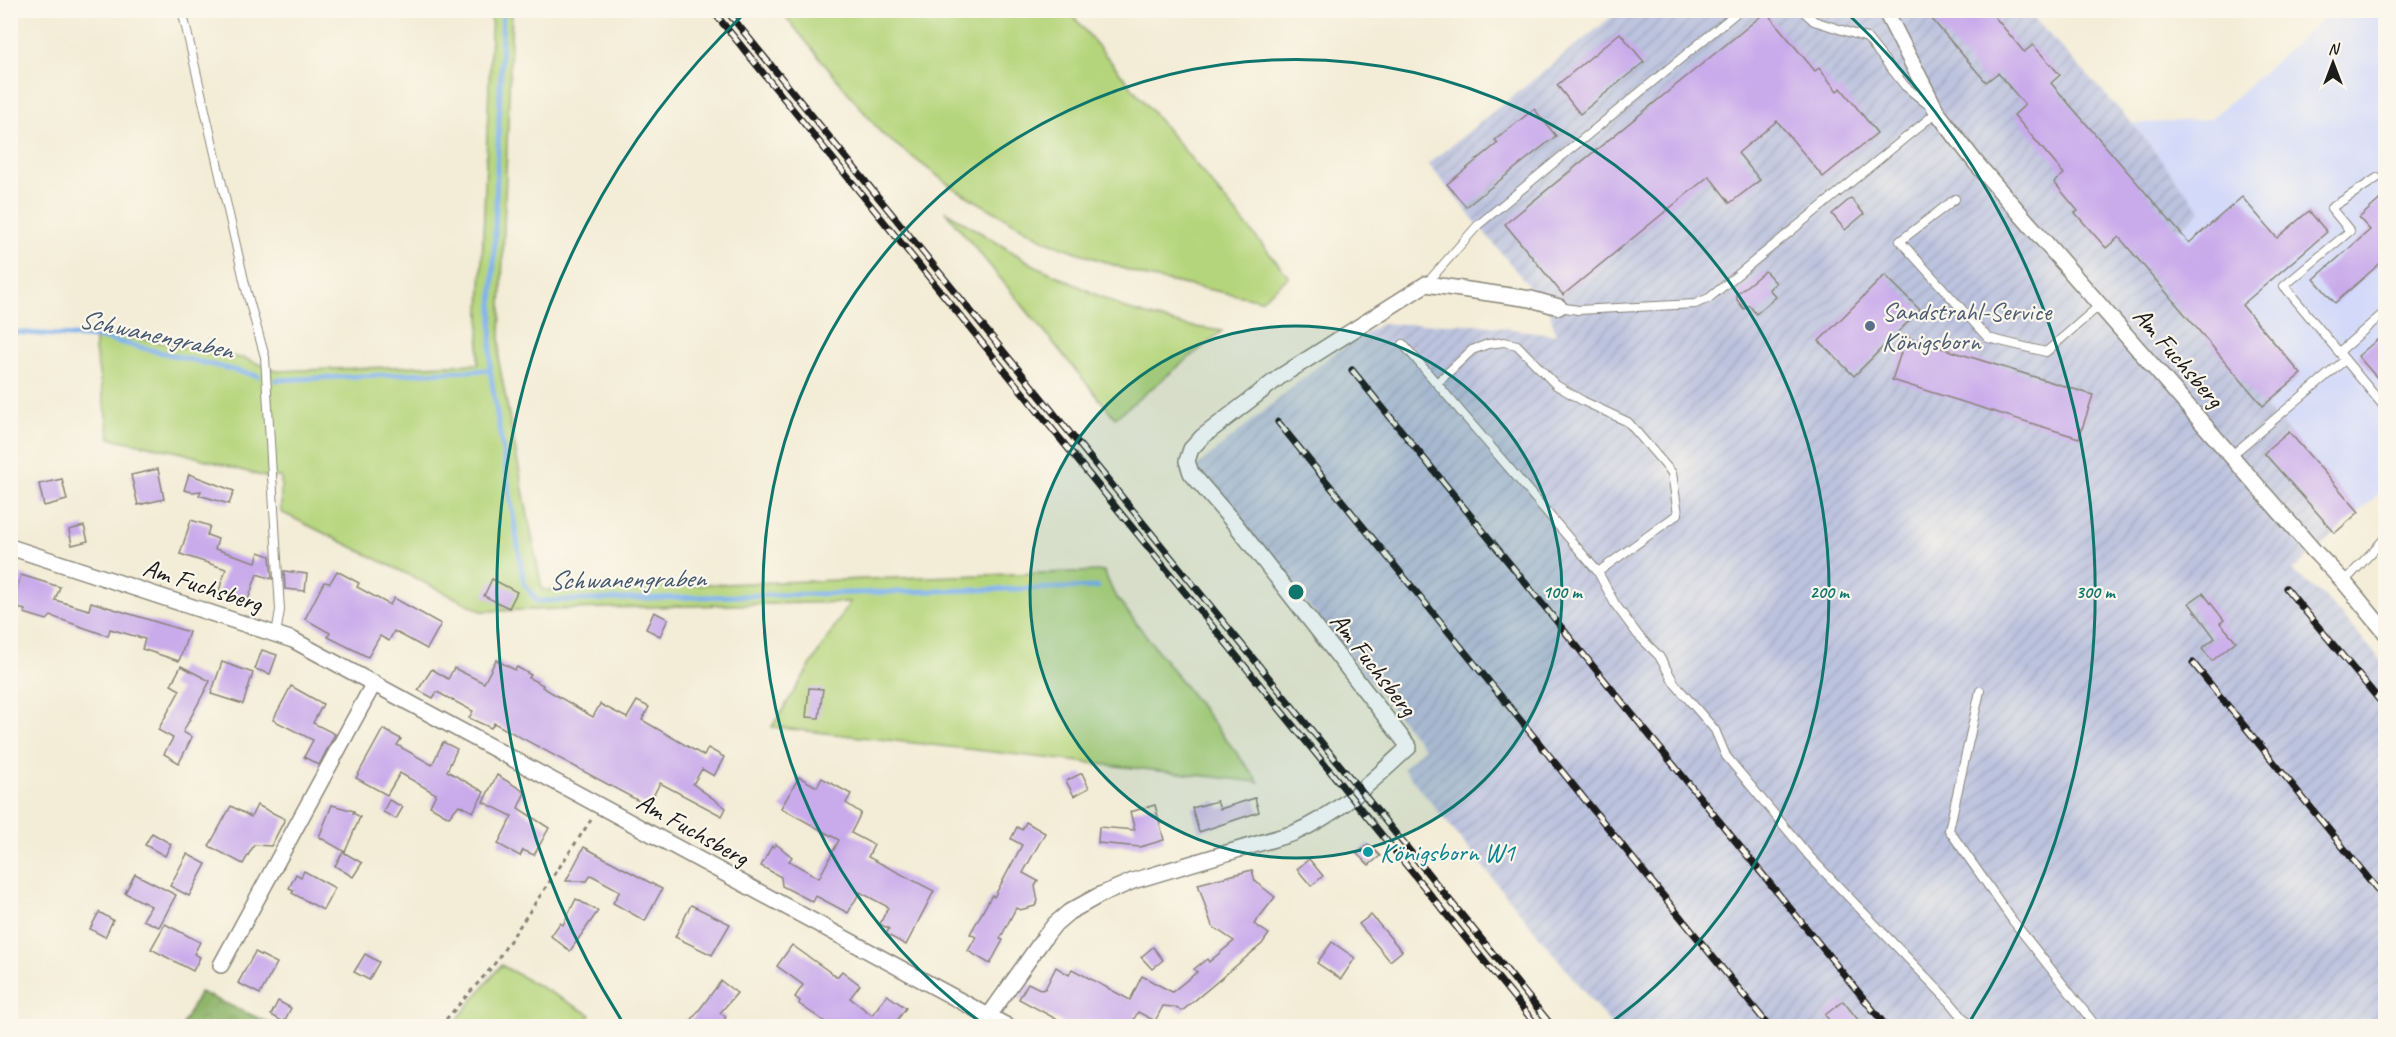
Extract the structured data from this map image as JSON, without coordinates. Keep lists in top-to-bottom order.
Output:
{
  "streets": {
    "street": ["Am Fuchsberg"]
  },
  "water": ["Schwanengraben"],
  "places": ["Sandstrahl-Service Königsborn", "Königsborn W1"],
  "north": "top",
  "rings": ["100 m", "200 m", "300 m"]
}
